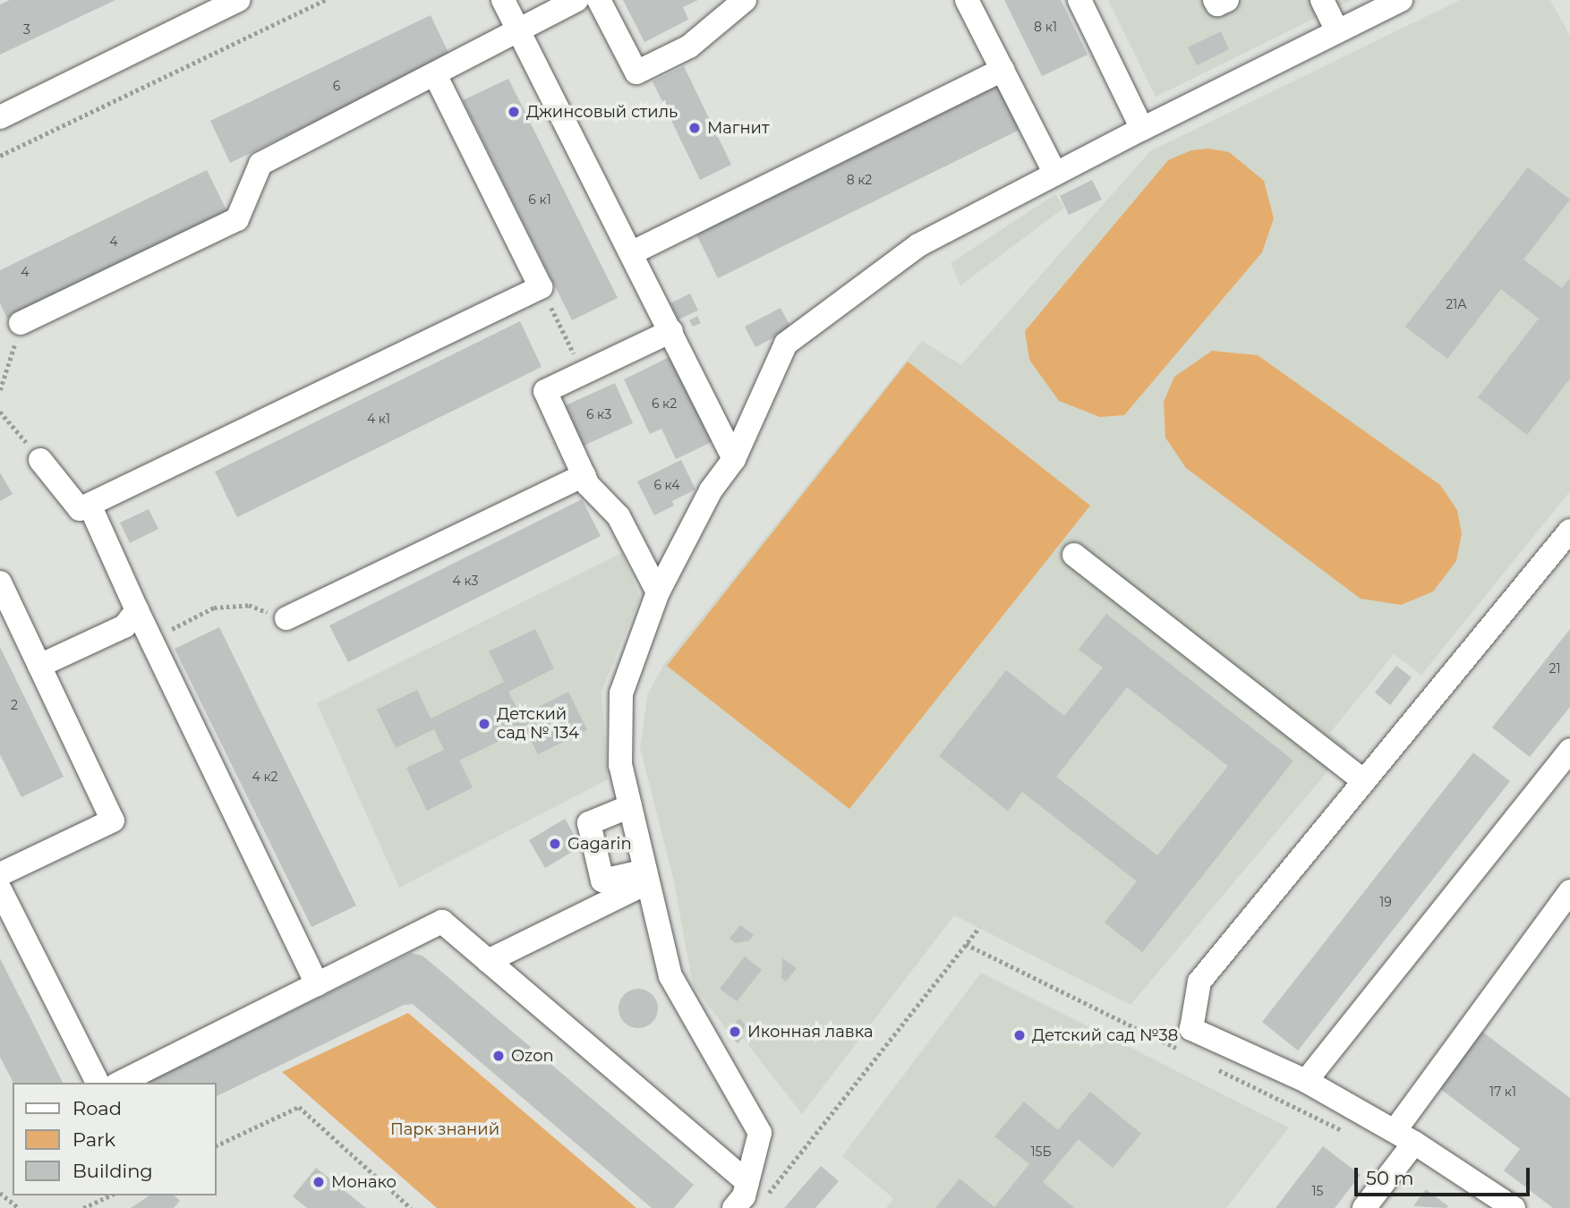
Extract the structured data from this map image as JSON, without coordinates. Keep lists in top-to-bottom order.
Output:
{
  "parks": ["Парк знаний"],
  "places": [
    "Джинсовый стиль",
    "Магнит",
    "Детский сад № 134",
    "Gagarin",
    "Иконная лавка",
    "Детский сад №38",
    "Ozon",
    "Монако"
  ],
  "house_numbers": [
    "8 к1",
    "3",
    "6",
    "8 к2",
    "6 к1",
    "4",
    "4",
    "21А",
    "6 к2",
    "6 к3",
    "4 к1",
    "6 к4",
    "4 к3",
    "21",
    "2",
    "4 к2",
    "19",
    "17 к1",
    "15Б",
    "15"
  ],
  "legend": ["Road", "Park", "Building"],
  "scale_bar": "50 m"
}
